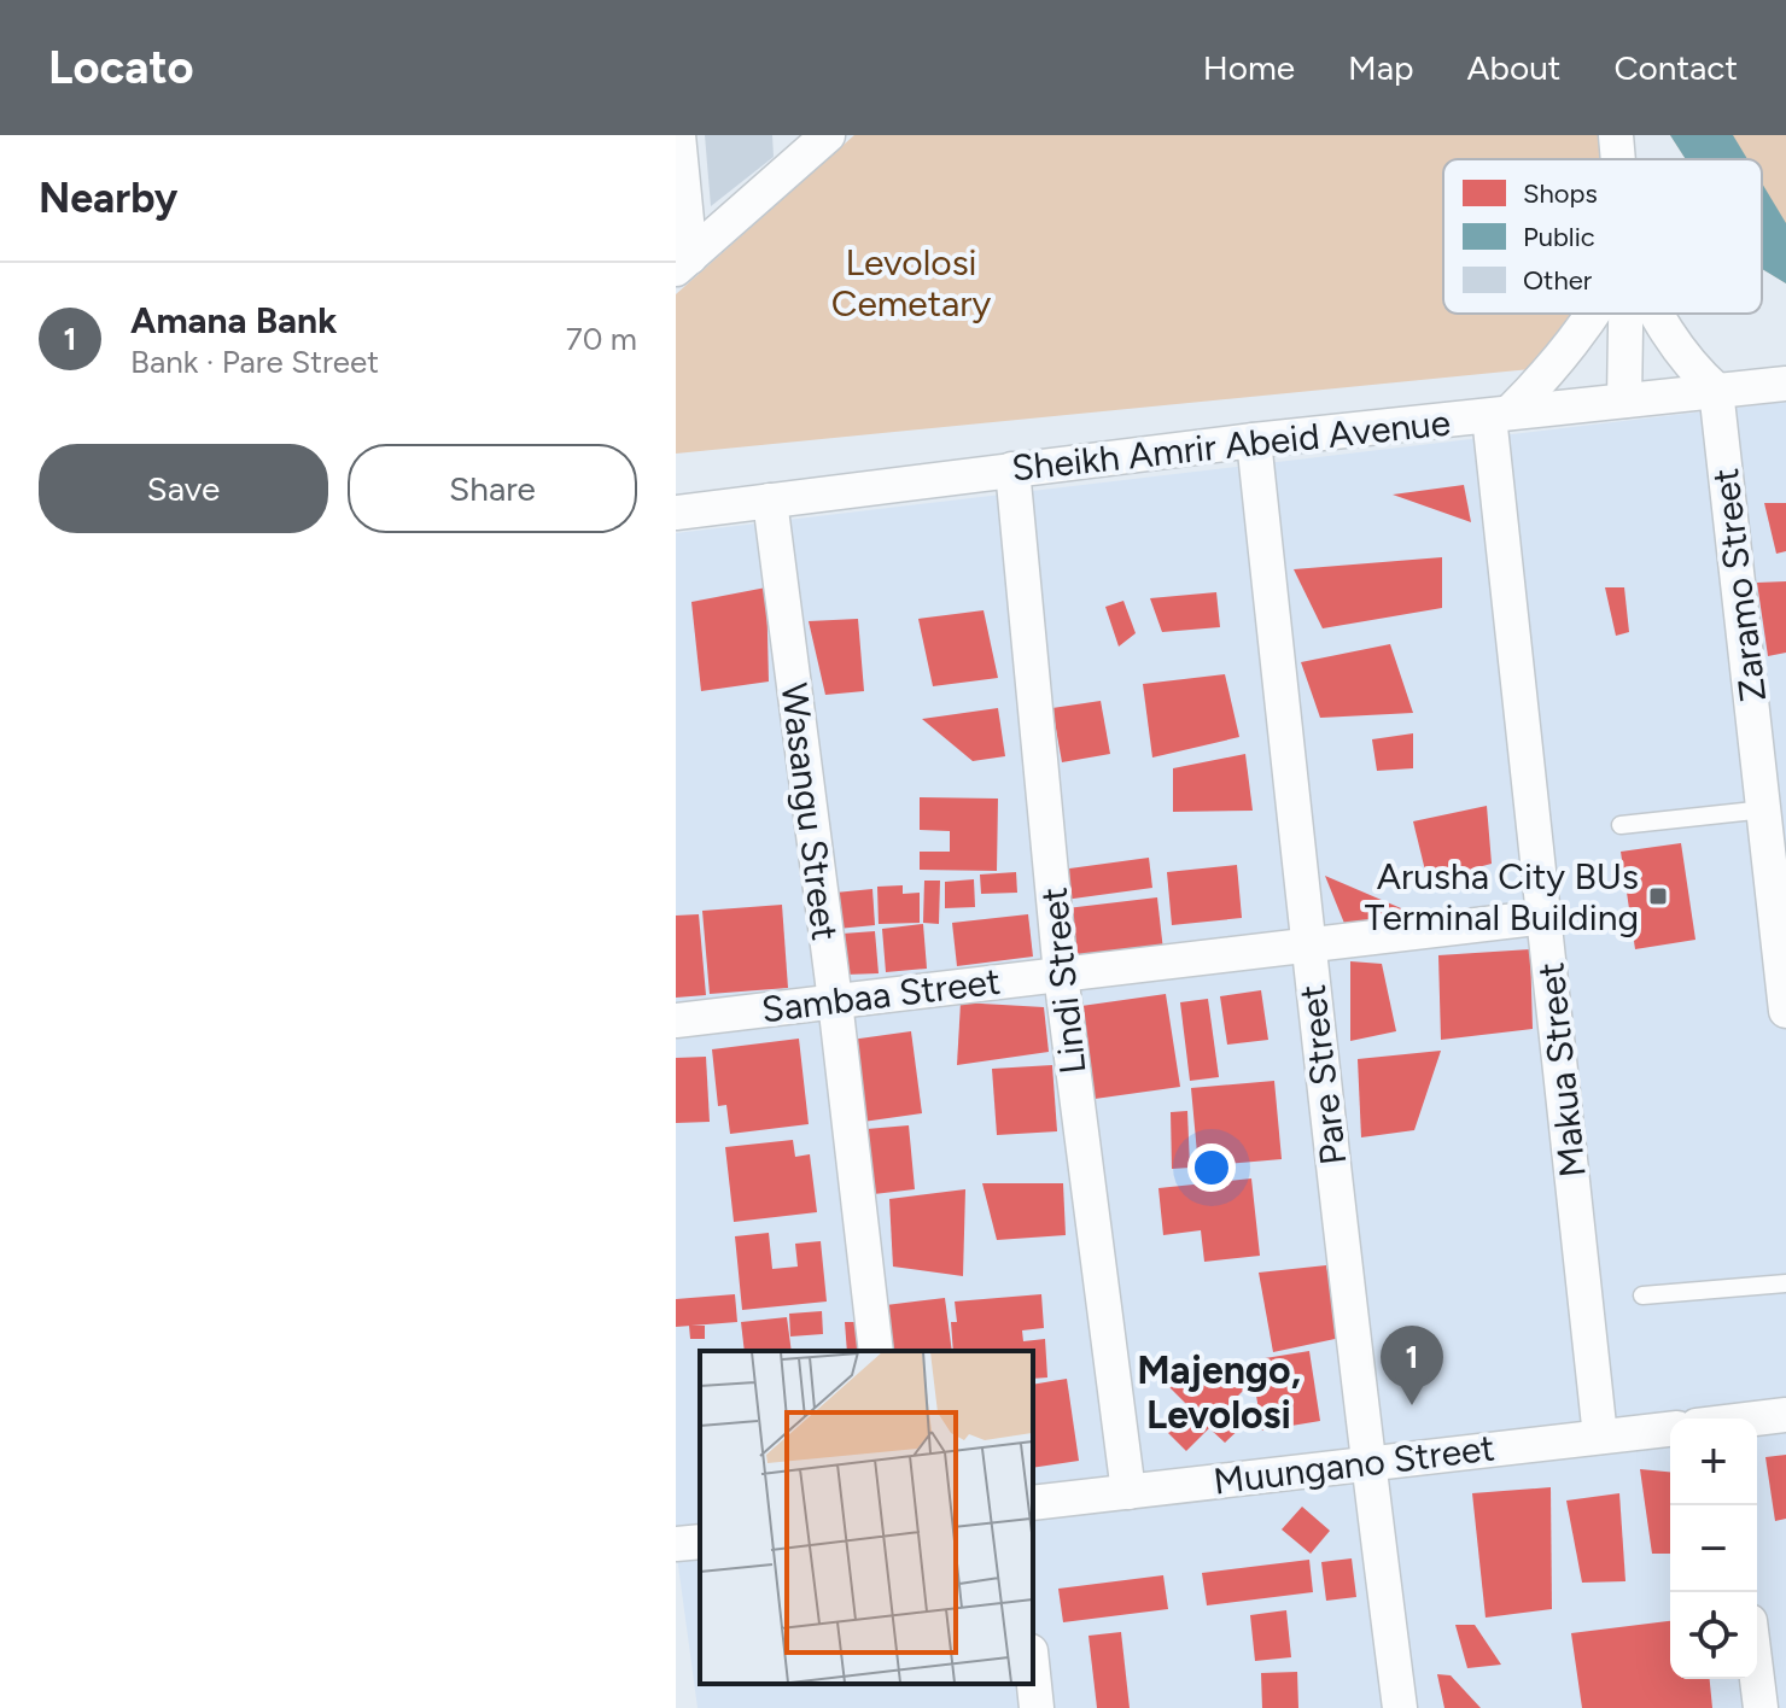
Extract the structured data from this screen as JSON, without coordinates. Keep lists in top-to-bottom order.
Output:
{
  "streets": {
    "street": [
      "Sheikh Amrir Abeid Avenue",
      "Zaramo Street",
      "Wasangu Street",
      "Lindi Street",
      "Sambaa Street",
      "Makua Street",
      "Pare Street",
      "Muungano Street"
    ]
  },
  "crossings": [
    ["Sheikh Amrir Abeid Avenue", "Zaramo Street"],
    ["Sheikh Amrir Abeid Avenue", "Wasangu Street"],
    ["Sheikh Amrir Abeid Avenue", "Lindi Street"],
    ["Sheikh Amrir Abeid Avenue", "Makua Street"],
    ["Sheikh Amrir Abeid Avenue", "Pare Street"],
    ["Wasangu Street", "Sambaa Street"],
    ["Lindi Street", "Sambaa Street"],
    ["Lindi Street", "Muungano Street"],
    ["Sambaa Street", "Makua Street"],
    ["Sambaa Street", "Pare Street"],
    ["Makua Street", "Muungano Street"],
    ["Pare Street", "Muungano Street"]
  ],
  "districts": ["Majengo, Levolosi"],
  "parks": ["Levolosi Cemetary"],
  "places": {
    "transit": ["Arusha City BUs Terminal Building"]
  },
  "legend": ["Shops", "Public", "Other"],
  "page": {
    "header": "Locato",
    "nav": [
      "Home",
      "Map",
      "About",
      "Contact"
    ],
    "heading": "Nearby",
    "list": [
      {
        "mark": "1",
        "name": "Amana Bank",
        "note": "Bank · Pare Street",
        "value": "70 m"
      }
    ],
    "buttons": ["Save", "Share"],
    "pins": "1",
    "map_buttons": ["+", "−"]
  }
}
